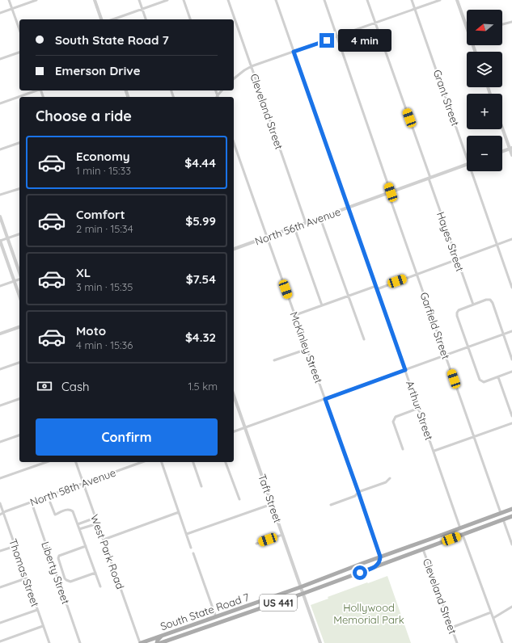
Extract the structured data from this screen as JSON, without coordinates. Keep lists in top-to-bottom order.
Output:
{
  "streets": {
    "main road": ["US 441", "South State Road 7"],
    "street": [
      "Grant Street",
      "Cleveland Street",
      "North 56th Avenue",
      "Hayes Street",
      "Garfield Street",
      "McKinley Street",
      "Arthur Street",
      "North 58th Avenue",
      "Taft Street",
      "West Park Road",
      "Thomas Street",
      "Liberty Street"
    ]
  },
  "crossings": [
    ["Cleveland Street", "North 56th Avenue"],
    ["Cleveland Street", "South State Road 7"],
    ["North 56th Avenue", "Hayes Street"],
    ["North 56th Avenue", "Garfield Street"],
    ["North 56th Avenue", "McKinley Street"],
    ["North 56th Avenue", "Arthur Street"],
    ["Garfield Street", "South State Road 7"],
    ["McKinley Street", "South State Road 7"],
    ["Arthur Street", "South State Road 7"],
    ["North 58th Avenue", "West Park Road"],
    ["North 58th Avenue", "Thomas Street"],
    ["North 58th Avenue", "Liberty Street"],
    ["Taft Street", "South State Road 7"],
    ["West Park Road", "South State Road 7"]
  ],
  "parks": ["Hollywood Memorial Park"],
  "north": "left",
  "page": {
    "map_buttons": ["+", "−"],
    "banner": ["South State Road 7", "Emerson Drive"],
    "bubble": "4 min",
    "heading": "Choose a ride",
    "list": [
      {
        "name": "Economy",
        "note": "1 min · 15:33",
        "value": "$4.44"
      },
      {
        "name": "Comfort",
        "note": "2 min · 15:34",
        "value": "$5.99"
      },
      {
        "name": "XL",
        "note": "3 min · 15:35",
        "value": "$7.54"
      },
      {
        "name": "Moto",
        "note": "4 min · 15:36",
        "value": "$4.32"
      }
    ],
    "pay": ["Cash", "1.5 km"],
    "buttons": "Confirm"
  }
}
